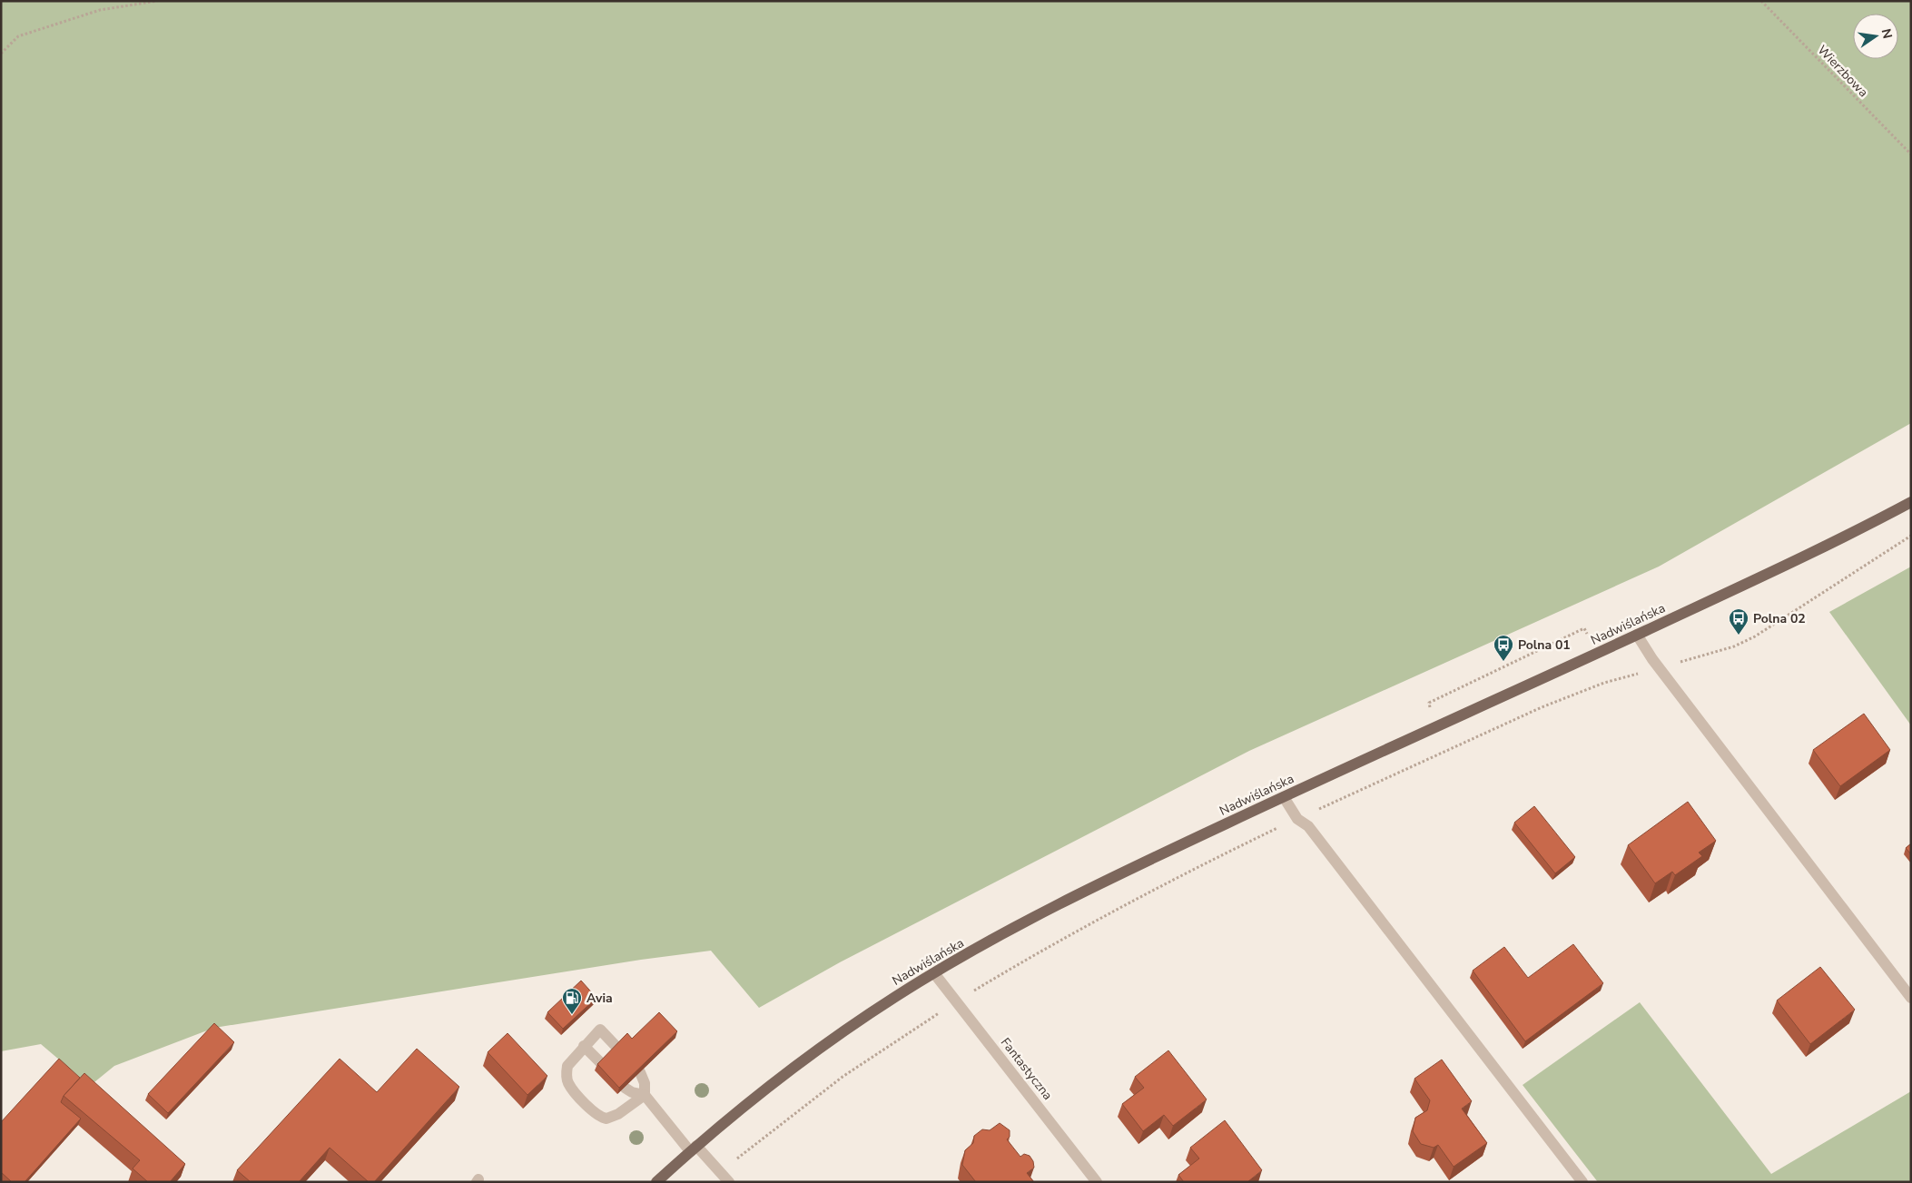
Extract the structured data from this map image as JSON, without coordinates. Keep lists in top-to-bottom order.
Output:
{
  "streets": {
    "main road": ["Nadwiślańska"],
    "street": ["Fantastyczna"],
    "path": ["Wierzbowa"]
  },
  "crossings": [
    ["Nadwiślańska", "Fantastyczna"]
  ],
  "places": {
    "bus stop": ["Polna 02", "Polna 01"],
    "fuel station": ["Avia"]
  },
  "north": "right"
}
